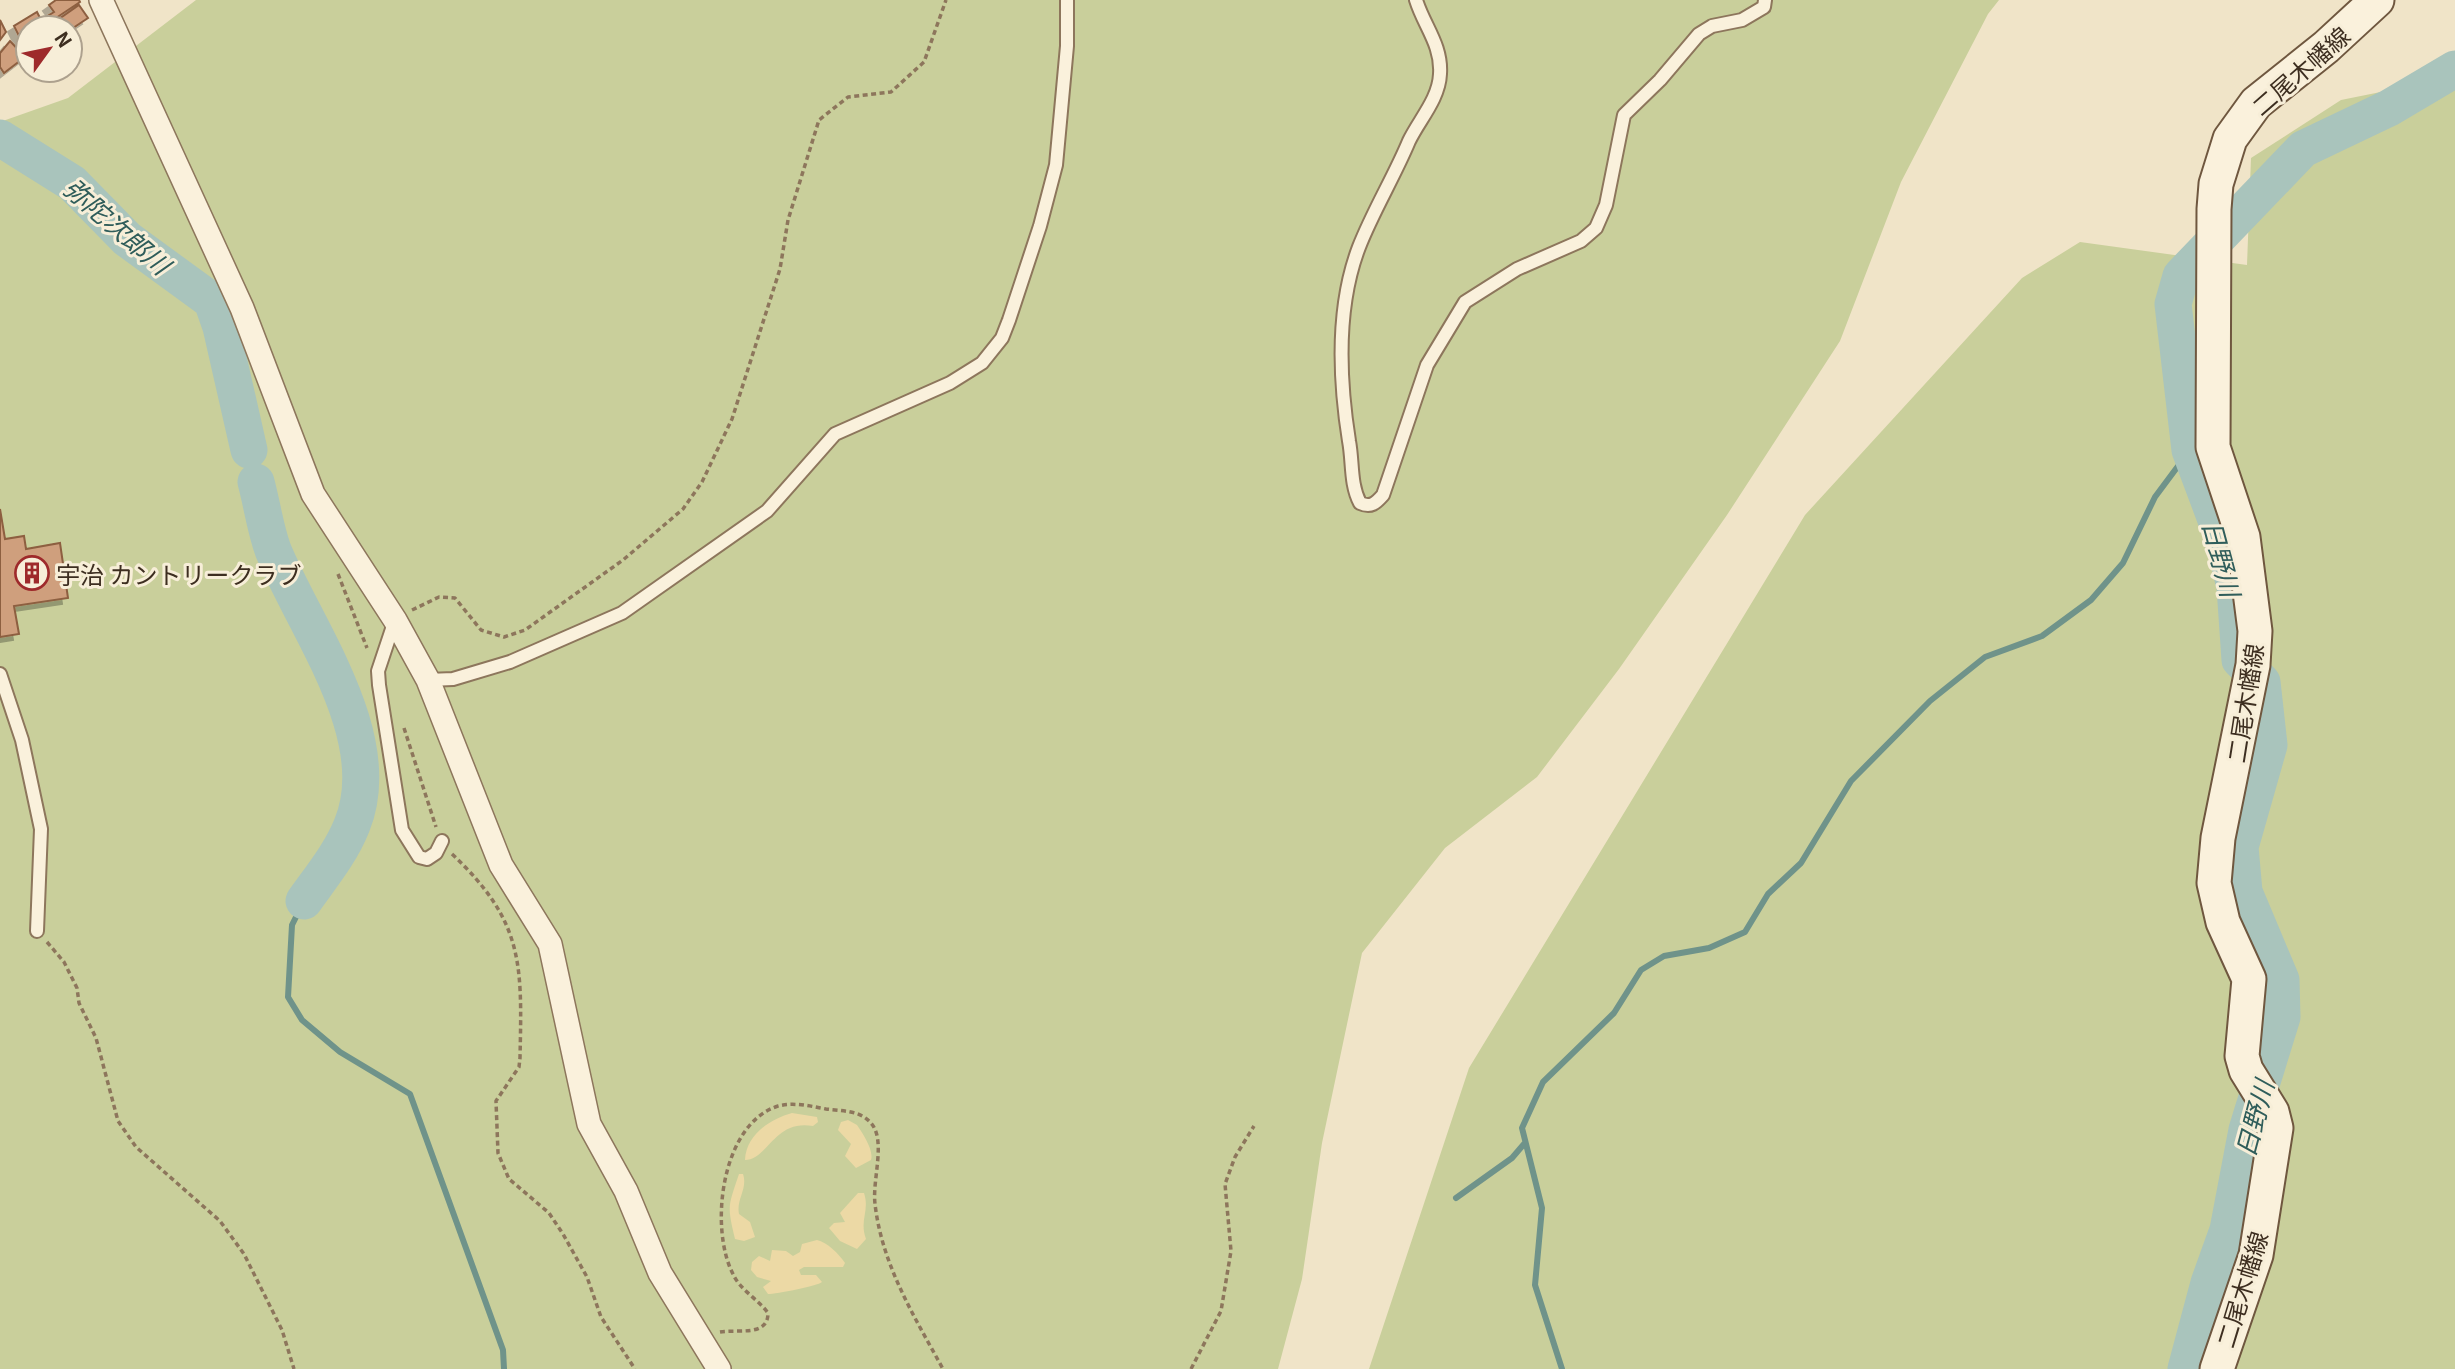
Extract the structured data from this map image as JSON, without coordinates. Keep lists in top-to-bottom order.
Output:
{
  "streets": {
    "main road": ["二尾木幡線"]
  },
  "water": ["弥陀次郎川", "日野川"],
  "places": {
    "building": ["宇治 カントリークラブ"]
  },
  "north": "top right"
}
